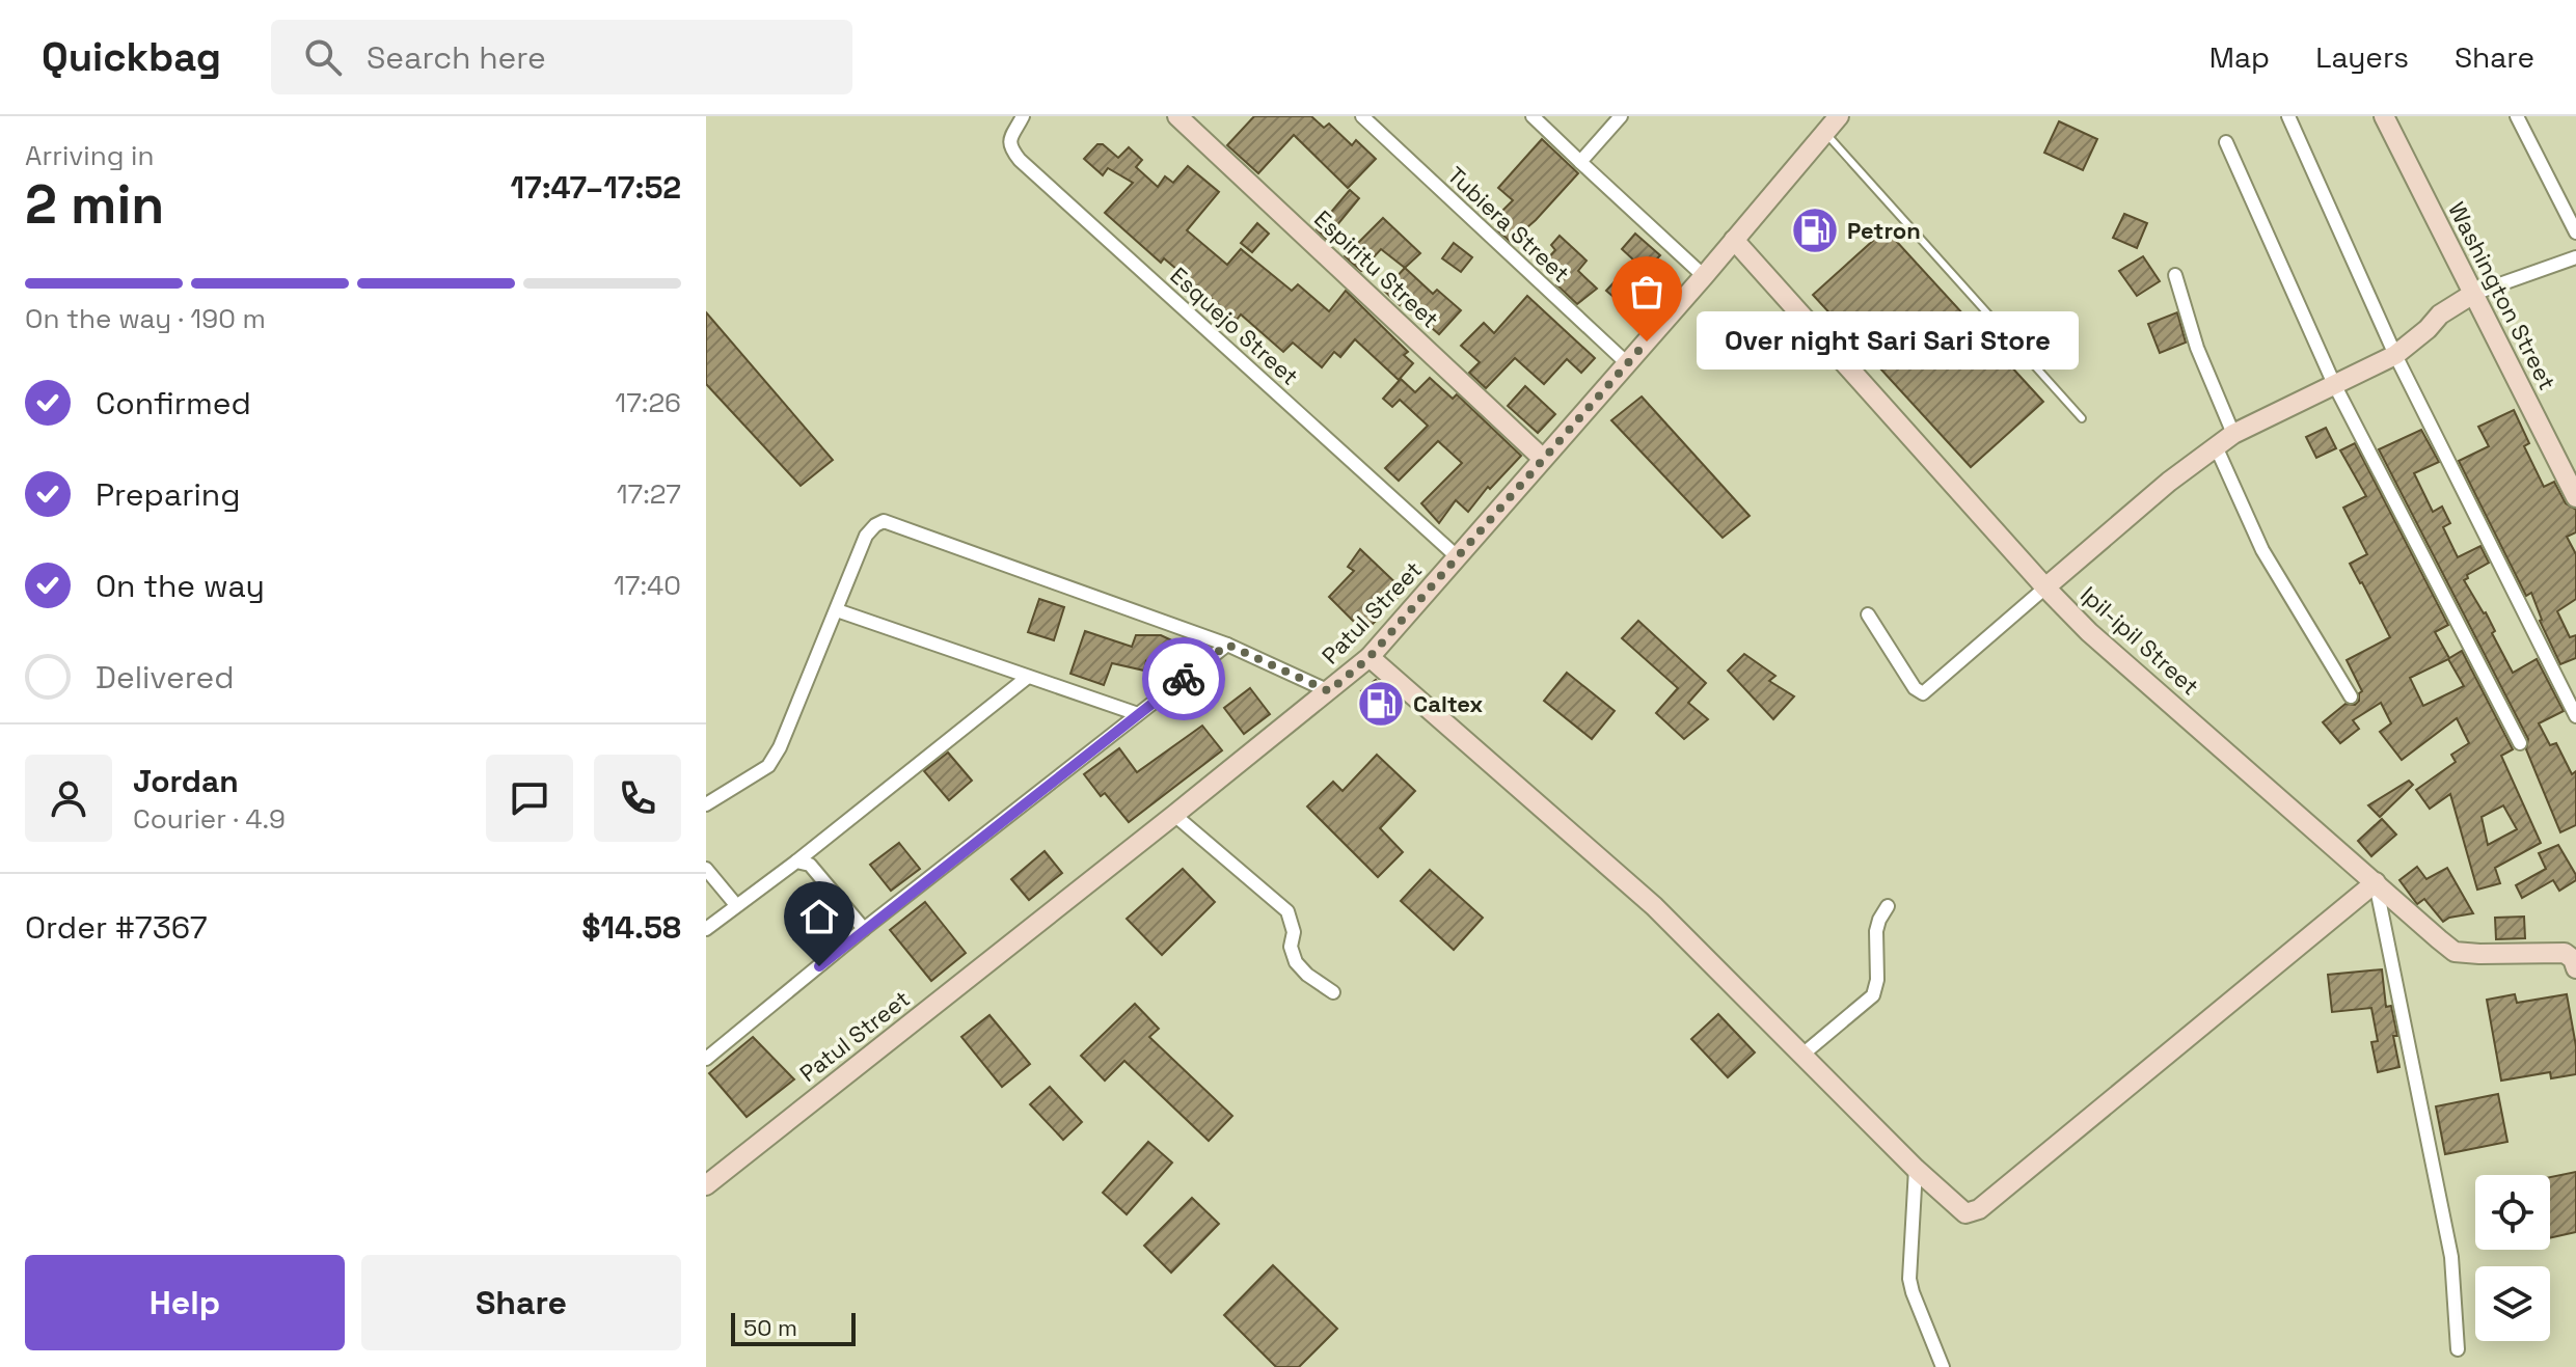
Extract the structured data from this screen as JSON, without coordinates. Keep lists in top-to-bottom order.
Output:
{
  "streets": {
    "street": [
      "Tubiera Street",
      "Espiritu Street",
      "Washington Street",
      "Esquejo Street",
      "Patul Street",
      "Ipil-ipil Street"
    ]
  },
  "crossings": [
    ["Tubiera Street", "Patul Street"],
    ["Espiritu Street", "Patul Street"],
    ["Esquejo Street", "Patul Street"],
    ["Patul Street", "Ipil-ipil Street"]
  ],
  "places": {
    "fuel station": ["Petron", "Caltex"],
    "other": ["Over night Sari Sari Store"]
  },
  "scale_bar": "50 m",
  "page": {
    "header": "Quickbag",
    "search": "Search here",
    "nav": ["Map", "Layers", "Share"],
    "heading": ["2 min", "Arriving in", "17:47–17:52"],
    "panel": [
      "Jordan",
      "Courier · 4.9",
      "Order #7367",
      "$14.58"
    ],
    "bar": "On the way · 190 m",
    "bubble": "Over night Sari Sari Store",
    "list": [
      ["Confirmed", "17:26"],
      ["Preparing", "17:27"],
      ["On the way", "17:40"],
      "Delivered"
    ],
    "buttons": ["Help", "Share"],
    "scale": "50 m"
  }
}
